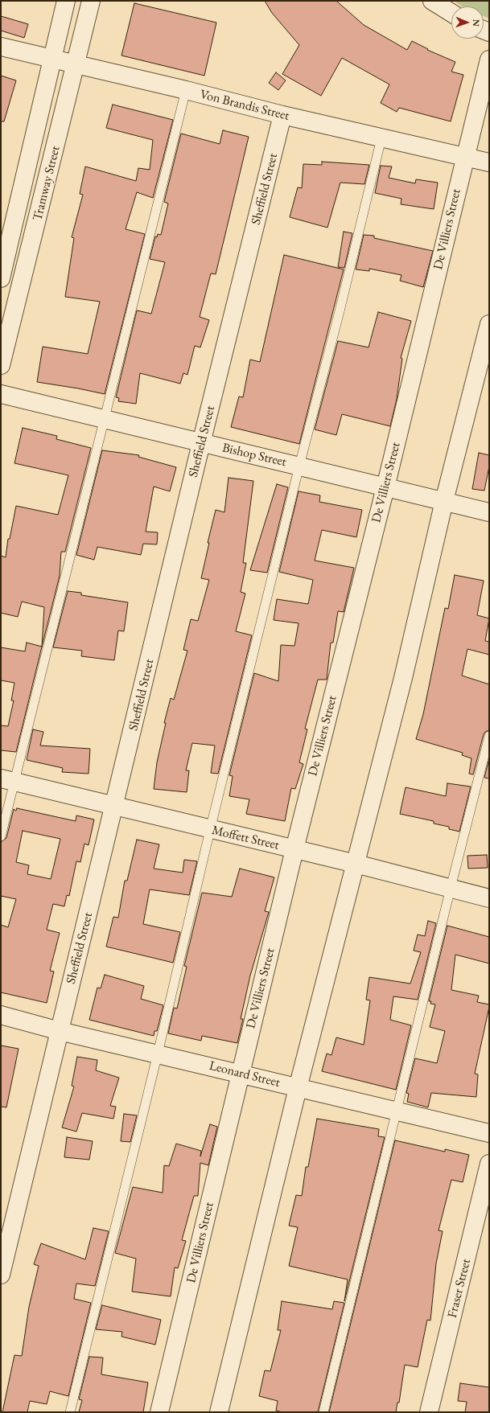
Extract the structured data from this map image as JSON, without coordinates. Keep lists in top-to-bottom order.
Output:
{
  "streets": {
    "street": [
      "Von Brandis Street",
      "Tramway Street",
      "Sheffield Street",
      "De Villiers Street",
      "Bishop Street",
      "Moffett Street",
      "Leonard Street",
      "Fraser Street"
    ]
  },
  "crossings": [
    ["Von Brandis Street", "Tramway Street"],
    ["Von Brandis Street", "Sheffield Street"],
    ["Von Brandis Street", "De Villiers Street"],
    ["Sheffield Street", "Bishop Street"],
    ["Sheffield Street", "Moffett Street"],
    ["Sheffield Street", "Leonard Street"],
    ["De Villiers Street", "Bishop Street"],
    ["De Villiers Street", "Moffett Street"],
    ["De Villiers Street", "Leonard Street"]
  ],
  "north": "right"
}
